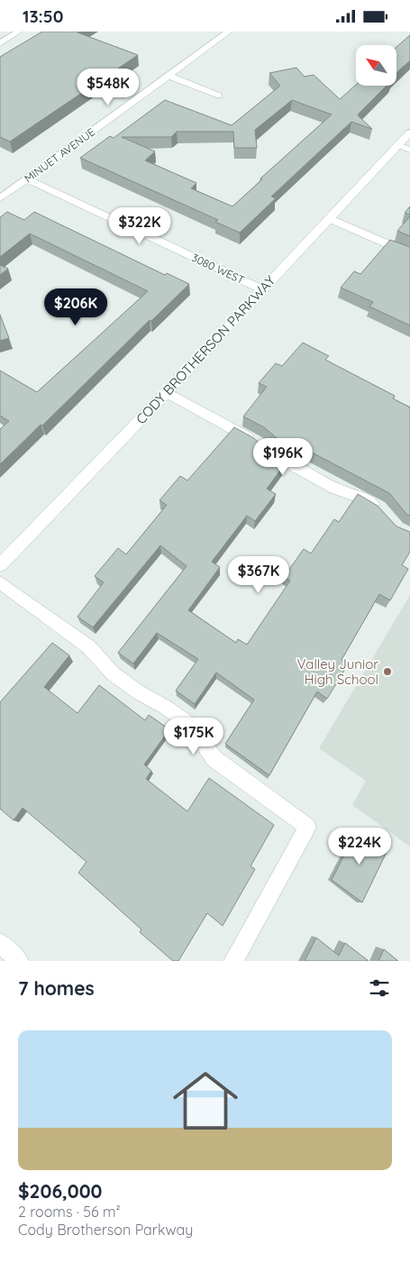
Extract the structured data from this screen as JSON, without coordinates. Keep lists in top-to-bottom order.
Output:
{
  "streets": {
    "street": ["MINUET AVENUE", "3080 WEST", "CODY BROTHERSON PARKWAY"]
  },
  "crossings": [
    ["MINUET AVENUE", "3080 WEST"],
    ["3080 WEST", "CODY BROTHERSON PARKWAY"]
  ],
  "places": ["Valley Junior High School"],
  "north": "top left",
  "page": {
    "status": "13:50",
    "price": [
      "$548K",
      "$322K",
      "$206K",
      "$196K",
      "$367K",
      "$175K",
      "$224K"
    ],
    "heading": "7 homes",
    "list": [
      {
        "name": "$206,000",
        "note": "2 rooms · 56 m² · Cody Brotherson Parkway"
      }
    ]
  }
}
